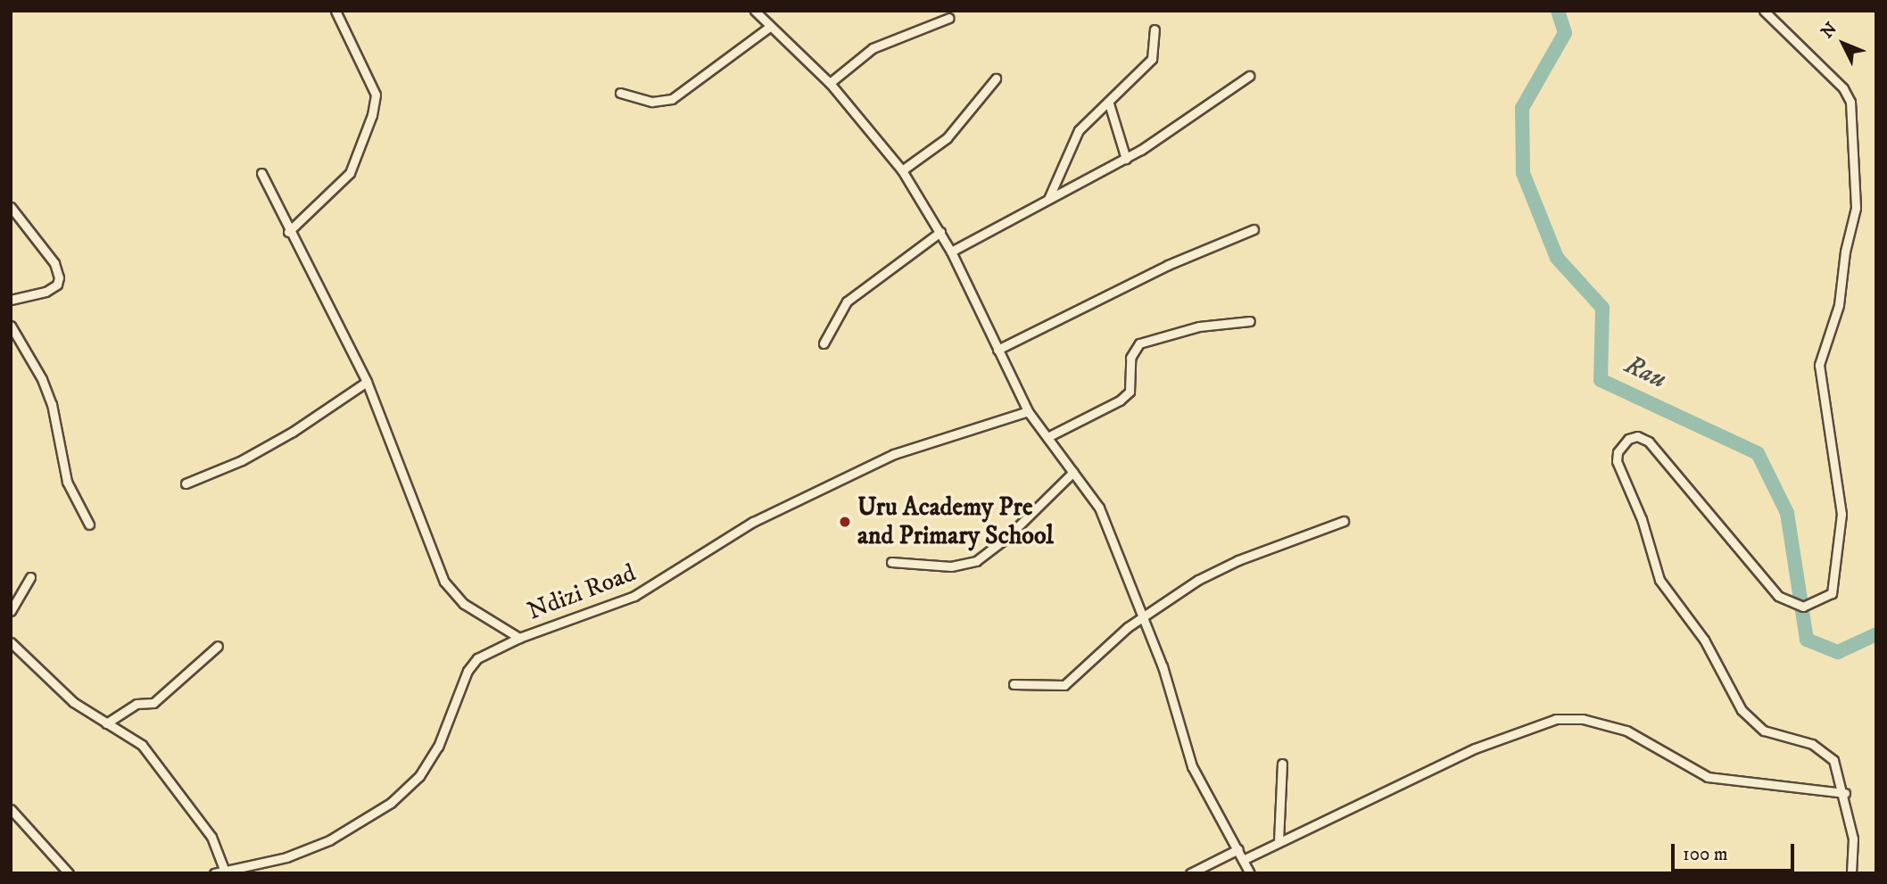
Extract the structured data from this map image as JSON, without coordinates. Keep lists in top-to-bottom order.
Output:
{
  "streets": {
    "street": ["Ndizi Road"]
  },
  "water": ["Rau"],
  "places": ["Uru Academy Pre and Primary School"],
  "scale_bar": "100 m",
  "north": "top left"
}
